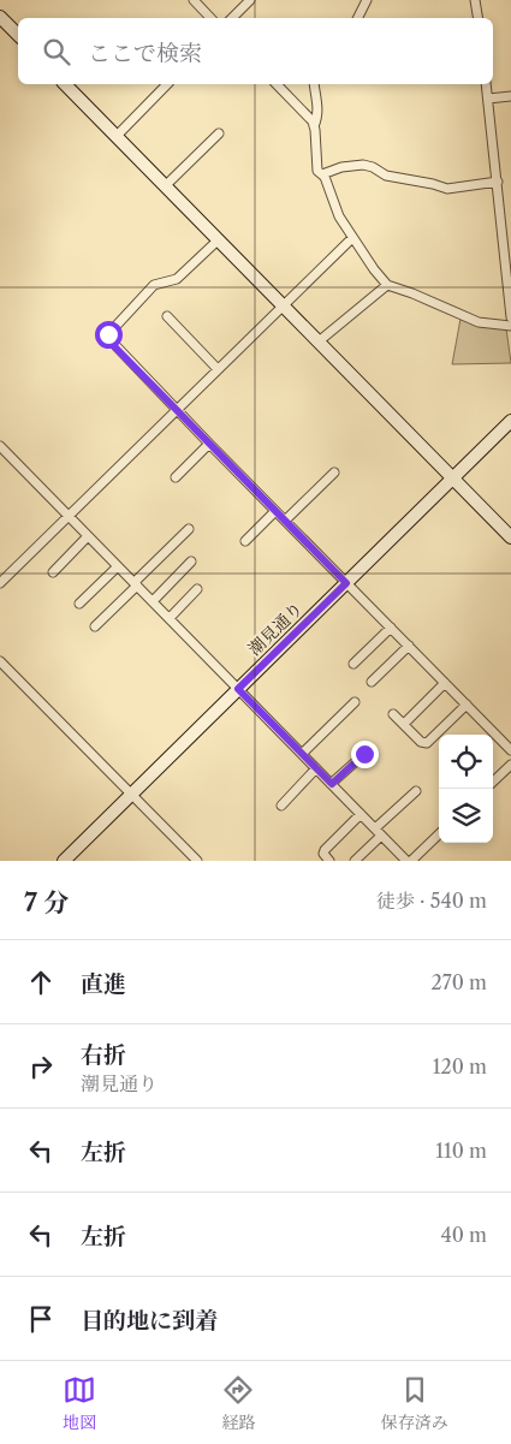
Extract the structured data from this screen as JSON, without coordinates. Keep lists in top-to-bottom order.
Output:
{
  "streets": {
    "street": ["潮見通り"]
  },
  "page": {
    "search": "ここで検索",
    "heading": ["7 分", "徒歩 · 540 m"],
    "list": [
      ["直進", "270 m"],
      ["右折", "潮見通り", "120 m"],
      ["左折", "110 m"],
      ["左折", "40 m"],
      "目的地に到着"
    ],
    "nav": ["地図", "経路", "保存済み"]
  }
}
